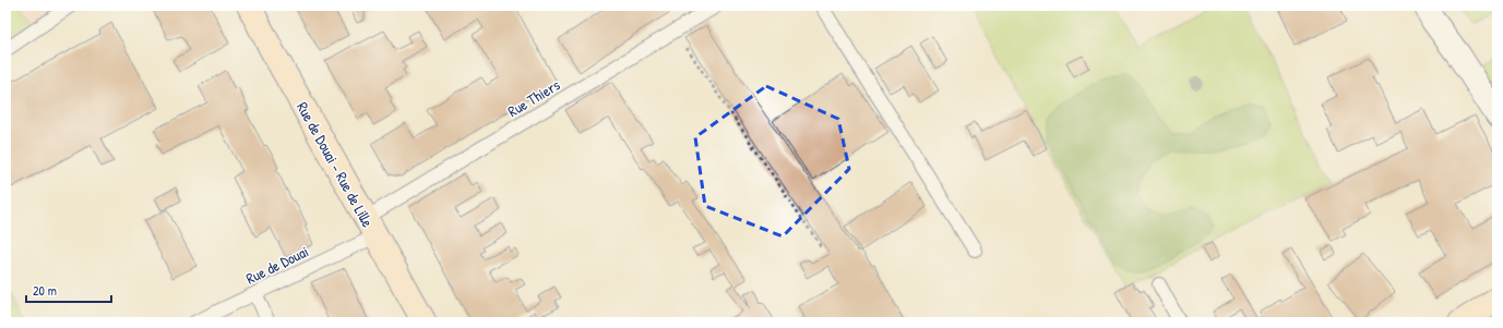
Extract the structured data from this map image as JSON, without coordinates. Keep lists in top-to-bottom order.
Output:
{
  "streets": {
    "main road": ["Rue de Douai - Rue de Lille"],
    "lane": ["Rue Thiers", "Rue de Douai"]
  },
  "crossings": [
    ["Rue Thiers", "Rue de Douai - Rue de Lille"],
    ["Rue Thiers", "Rue de Douai"],
    ["Rue de Douai - Rue de Lille", "Rue de Douai"]
  ],
  "scale_bar": "20 m"
}
